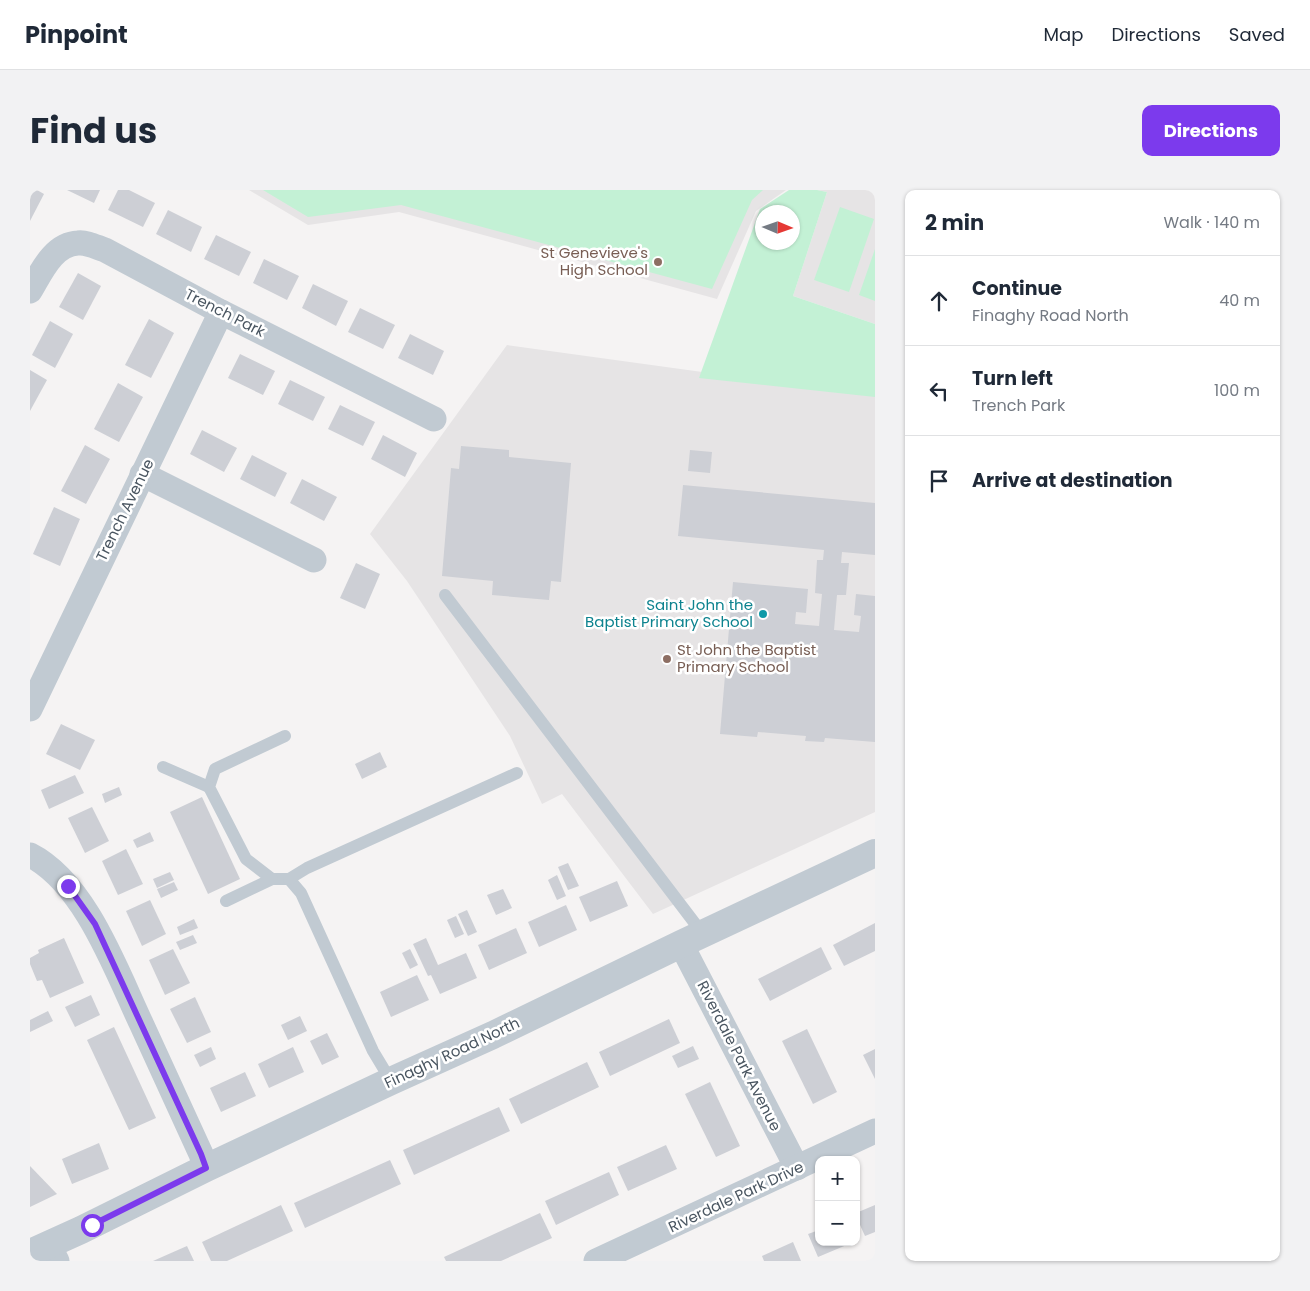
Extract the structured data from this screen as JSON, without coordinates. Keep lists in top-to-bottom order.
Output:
{
  "streets": {
    "street": [
      "Trench Park",
      "Trench Avenue",
      "Finaghy Road North",
      "Riverdale Park Avenue",
      "Riverdale Park Drive"
    ]
  },
  "crossings": [
    ["Trench Park", "Trench Avenue"],
    ["Finaghy Road North", "Riverdale Park Avenue"],
    ["Riverdale Park Avenue", "Riverdale Park Drive"]
  ],
  "places": ["St Genevieve's High School", "Saint John the Baptist Primary School", "St John the Baptist Primary School"],
  "north": "right",
  "page": {
    "header": "Pinpoint",
    "nav": ["Map", "Directions", "Saved"],
    "title": "Find us",
    "buttons": "Directions",
    "heading": ["2 min", "Walk · 140 m"],
    "list": [
      ["Continue", "Finaghy Road North", "40 m"],
      ["Turn left", "Trench Park", "100 m"],
      "Arrive at destination"
    ],
    "map_buttons": ["+", "−"]
  }
}
